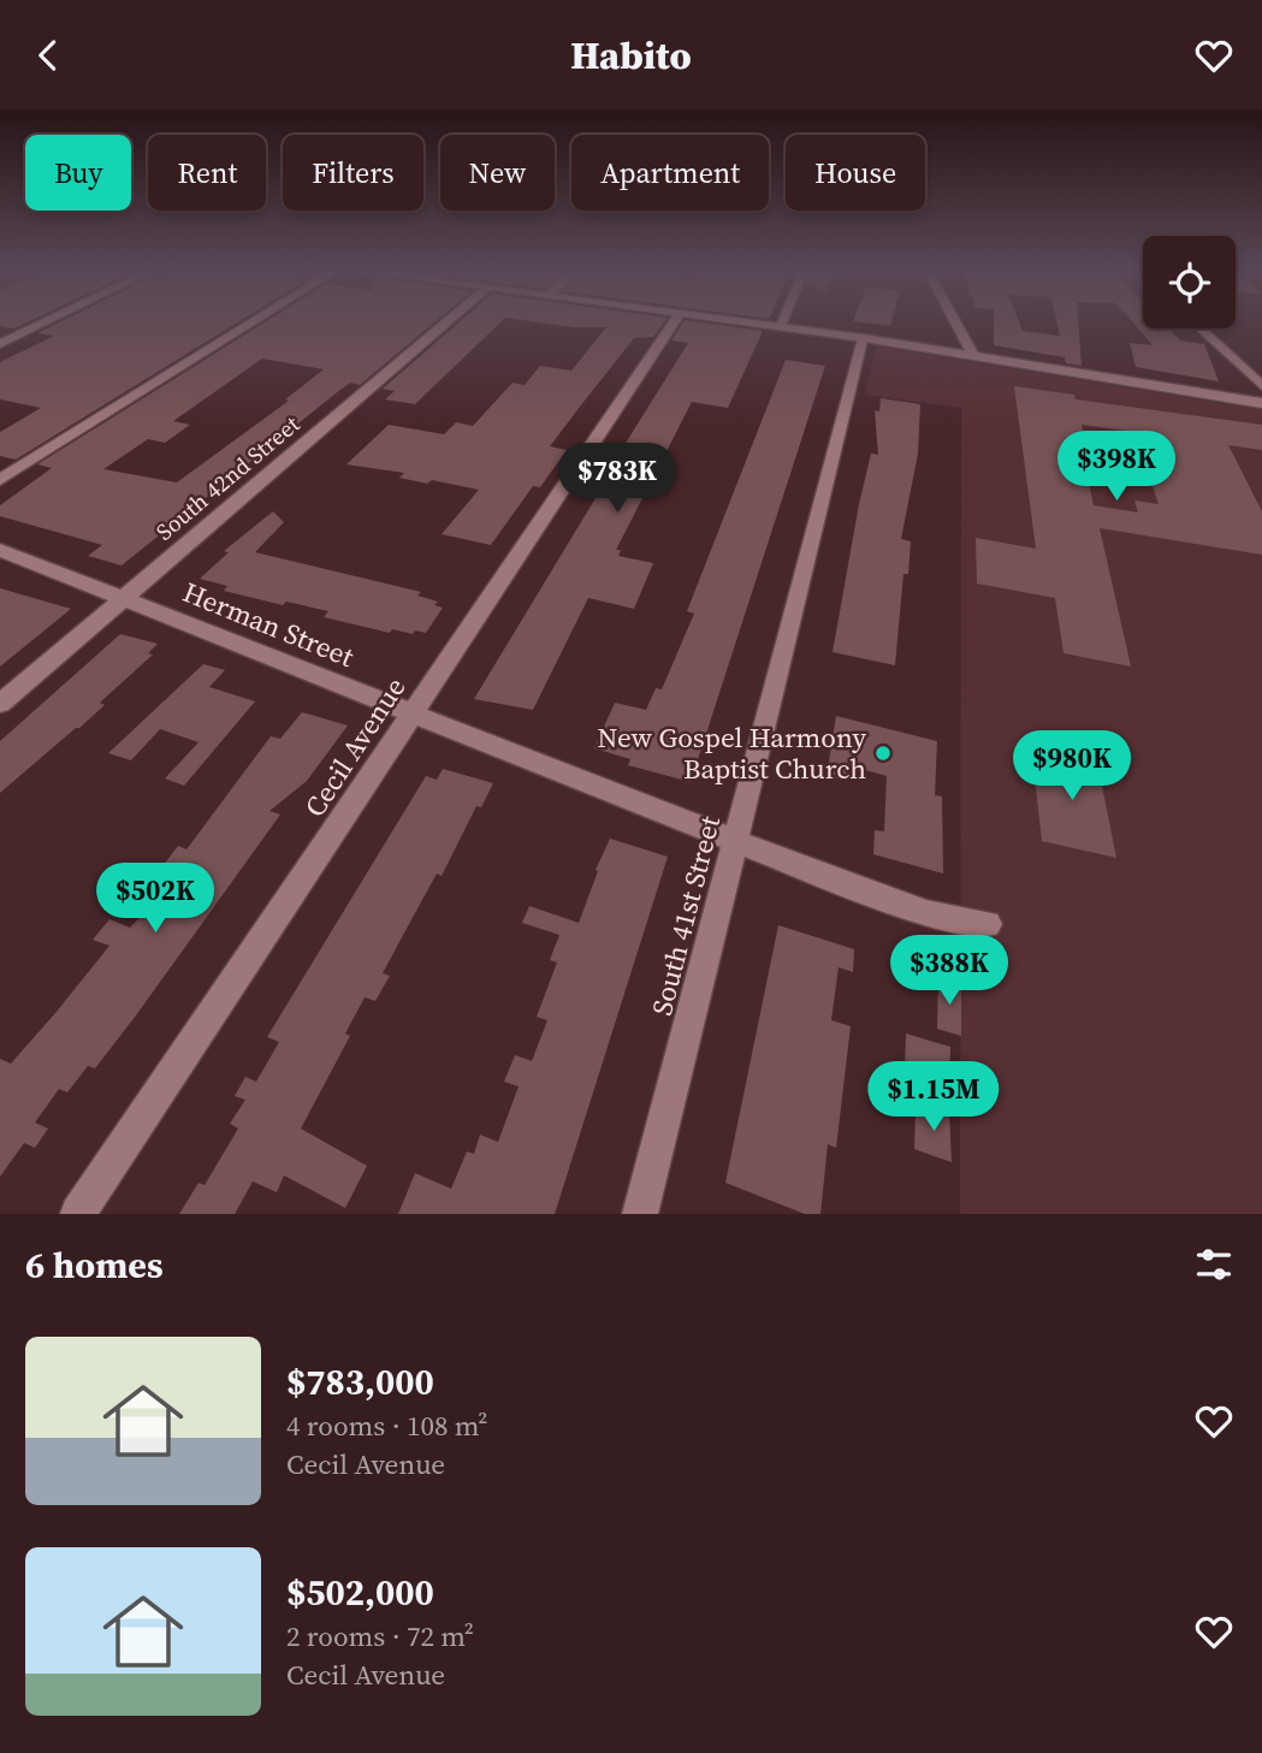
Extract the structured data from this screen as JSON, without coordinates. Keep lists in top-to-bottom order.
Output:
{
  "streets": {
    "street": [
      "South 42nd Street",
      "Herman Street",
      "Cecil Avenue",
      "South 41st Street"
    ]
  },
  "crossings": [
    ["South 42nd Street", "Herman Street"],
    ["Herman Street", "Cecil Avenue"],
    ["Herman Street", "South 41st Street"]
  ],
  "places": ["New Gospel Harmony Baptist Church"],
  "page": {
    "header": "Habito",
    "chip": [
      "Buy",
      "Rent",
      "Filters",
      "New",
      "Apartment",
      "House"
    ],
    "price": [
      "$398K",
      "$783K",
      "$980K",
      "$502K",
      "$388K",
      "$1.15M"
    ],
    "heading": "6 homes",
    "list": [
      {
        "name": "$783,000",
        "note": "4 rooms · 108 m² · Cecil Avenue"
      },
      {
        "name": "$502,000",
        "note": "2 rooms · 72 m² · Cecil Avenue"
      }
    ]
  }
}
